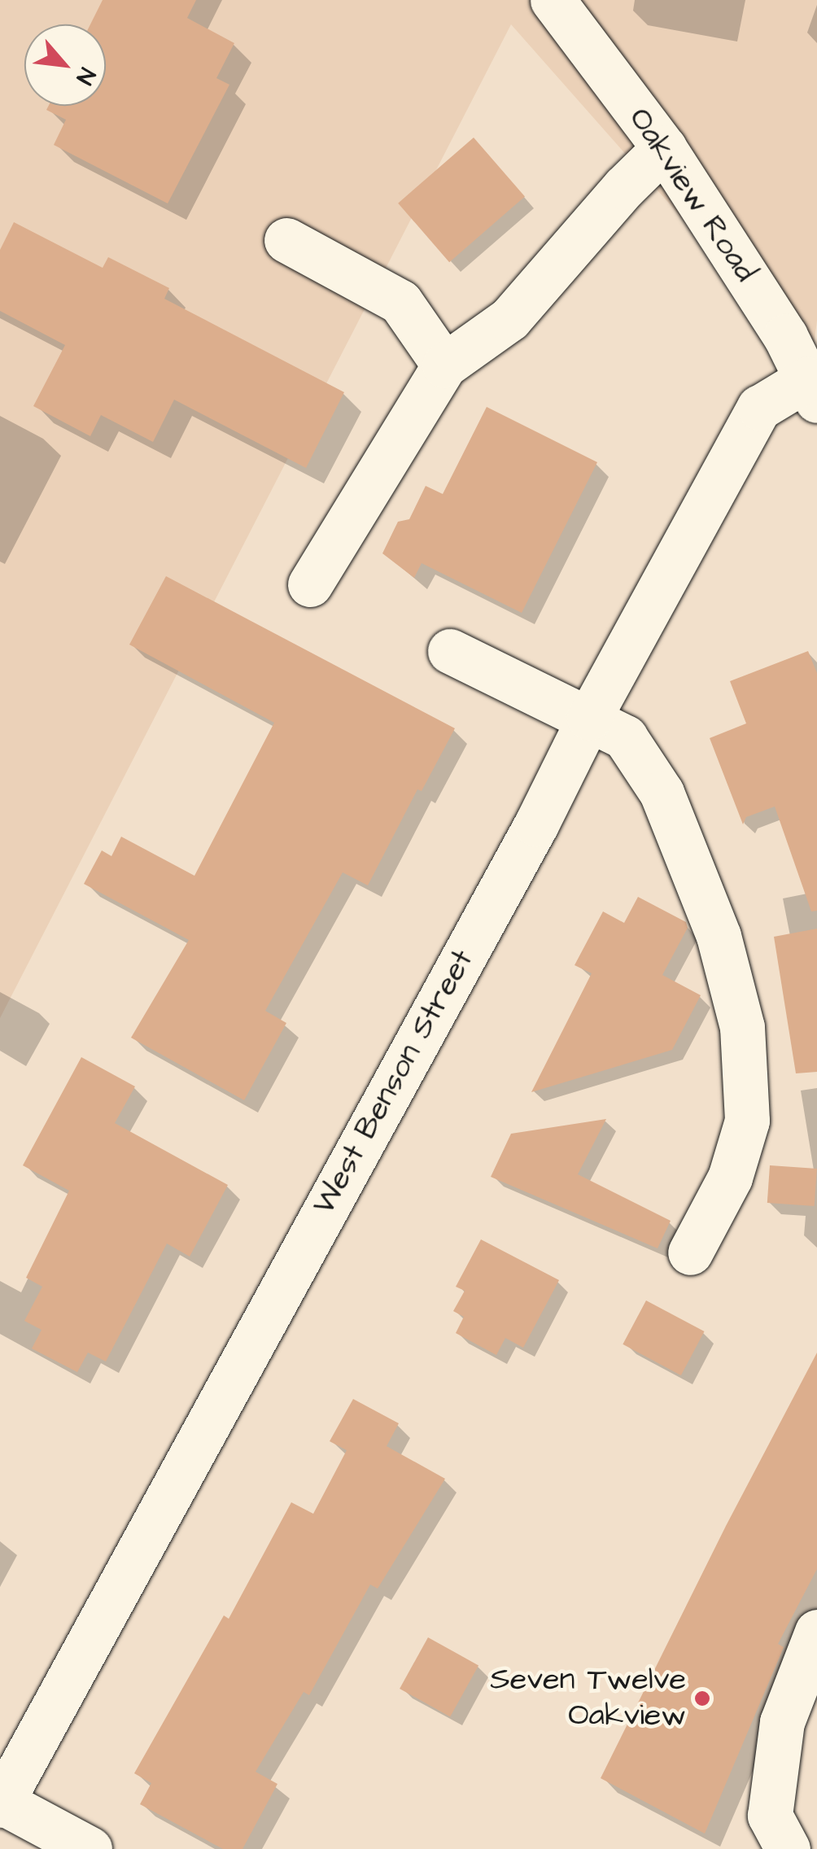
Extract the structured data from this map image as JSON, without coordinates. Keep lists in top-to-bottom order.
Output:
{
  "streets": {
    "street": ["Oakview Road", "West Benson Street"]
  },
  "crossings": [
    ["Oakview Road", "West Benson Street"]
  ],
  "places": ["Seven Twelve Oakview"],
  "north": "bottom right"
}
